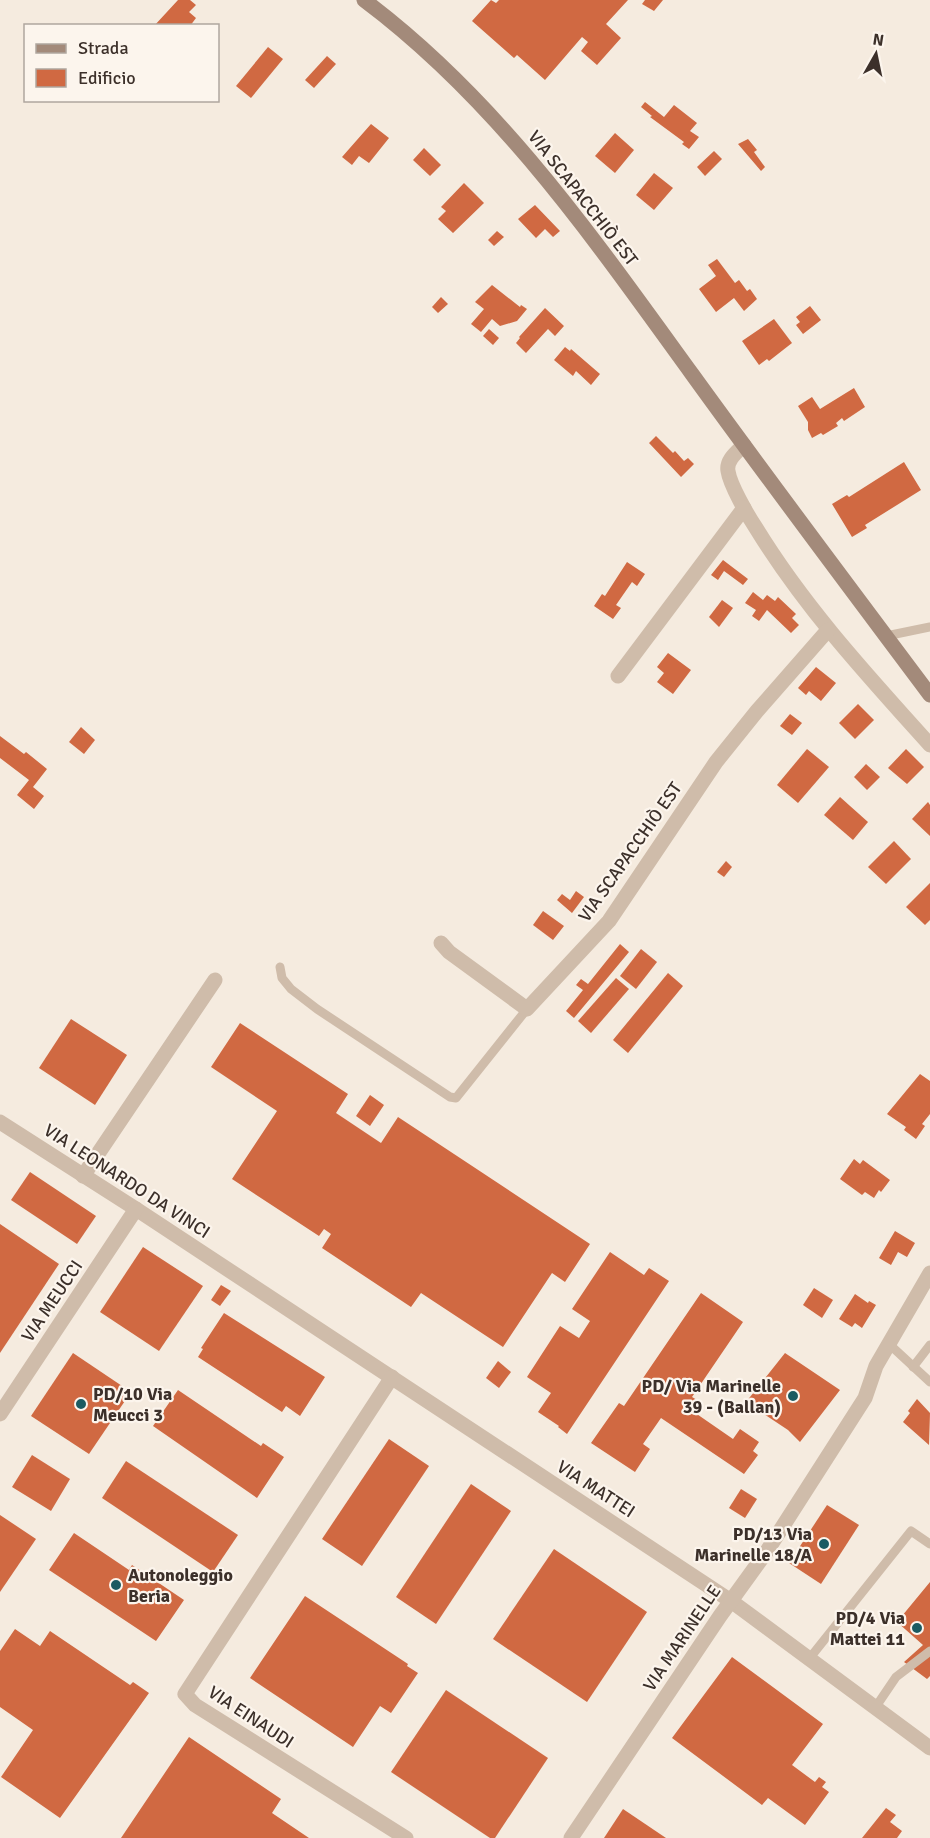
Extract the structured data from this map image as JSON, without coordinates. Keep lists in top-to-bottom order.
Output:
{
  "streets": {
    "main road": ["VIA SCAPACCHIÒ EST"],
    "street": [
      "VIA LEONARDO DA VINCI",
      "VIA MEUCCI",
      "VIA MATTEI",
      "VIA MARINELLE",
      "VIA EINAUDI"
    ]
  },
  "crossings": [
    ["VIA LEONARDO DA VINCI", "VIA MEUCCI"],
    ["VIA LEONARDO DA VINCI", "VIA MATTEI"],
    ["VIA MATTEI", "VIA MARINELLE"],
    ["VIA MATTEI", "VIA EINAUDI"]
  ],
  "places": [
    "PD/ Via Marinelle 39 - (Ballan)",
    "PD/10 Via Meucci 3",
    "PD/13 Via Marinelle 18/A",
    "Autonoleggio Beria",
    "PD/4 Via Mattei 11"
  ],
  "legend": ["Strada", "Edificio"],
  "north": "top"
}
